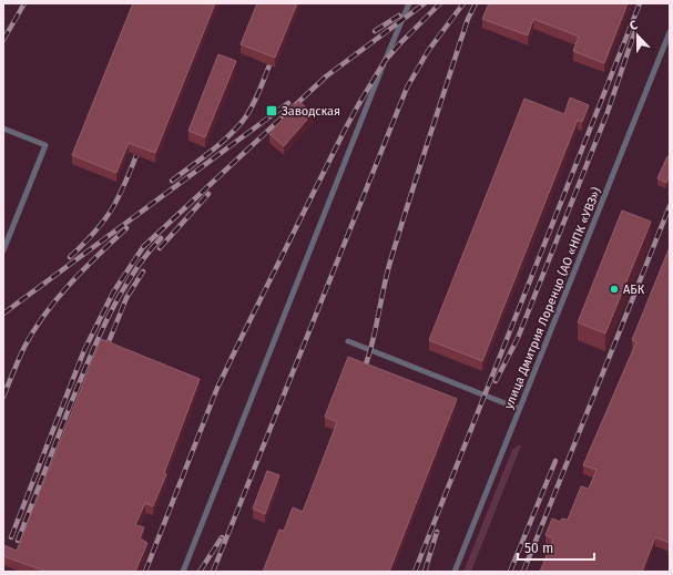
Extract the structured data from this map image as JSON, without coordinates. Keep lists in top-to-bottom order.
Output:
{
  "streets": {
    "lane": ["улица Дмитрия Лоренцо (АО «НПК «УВЗ»)"]
  },
  "places": {
    "transit": ["Заводская"],
    "other": ["АБК"]
  },
  "scale_bar": "50 m",
  "north": "top"
}
